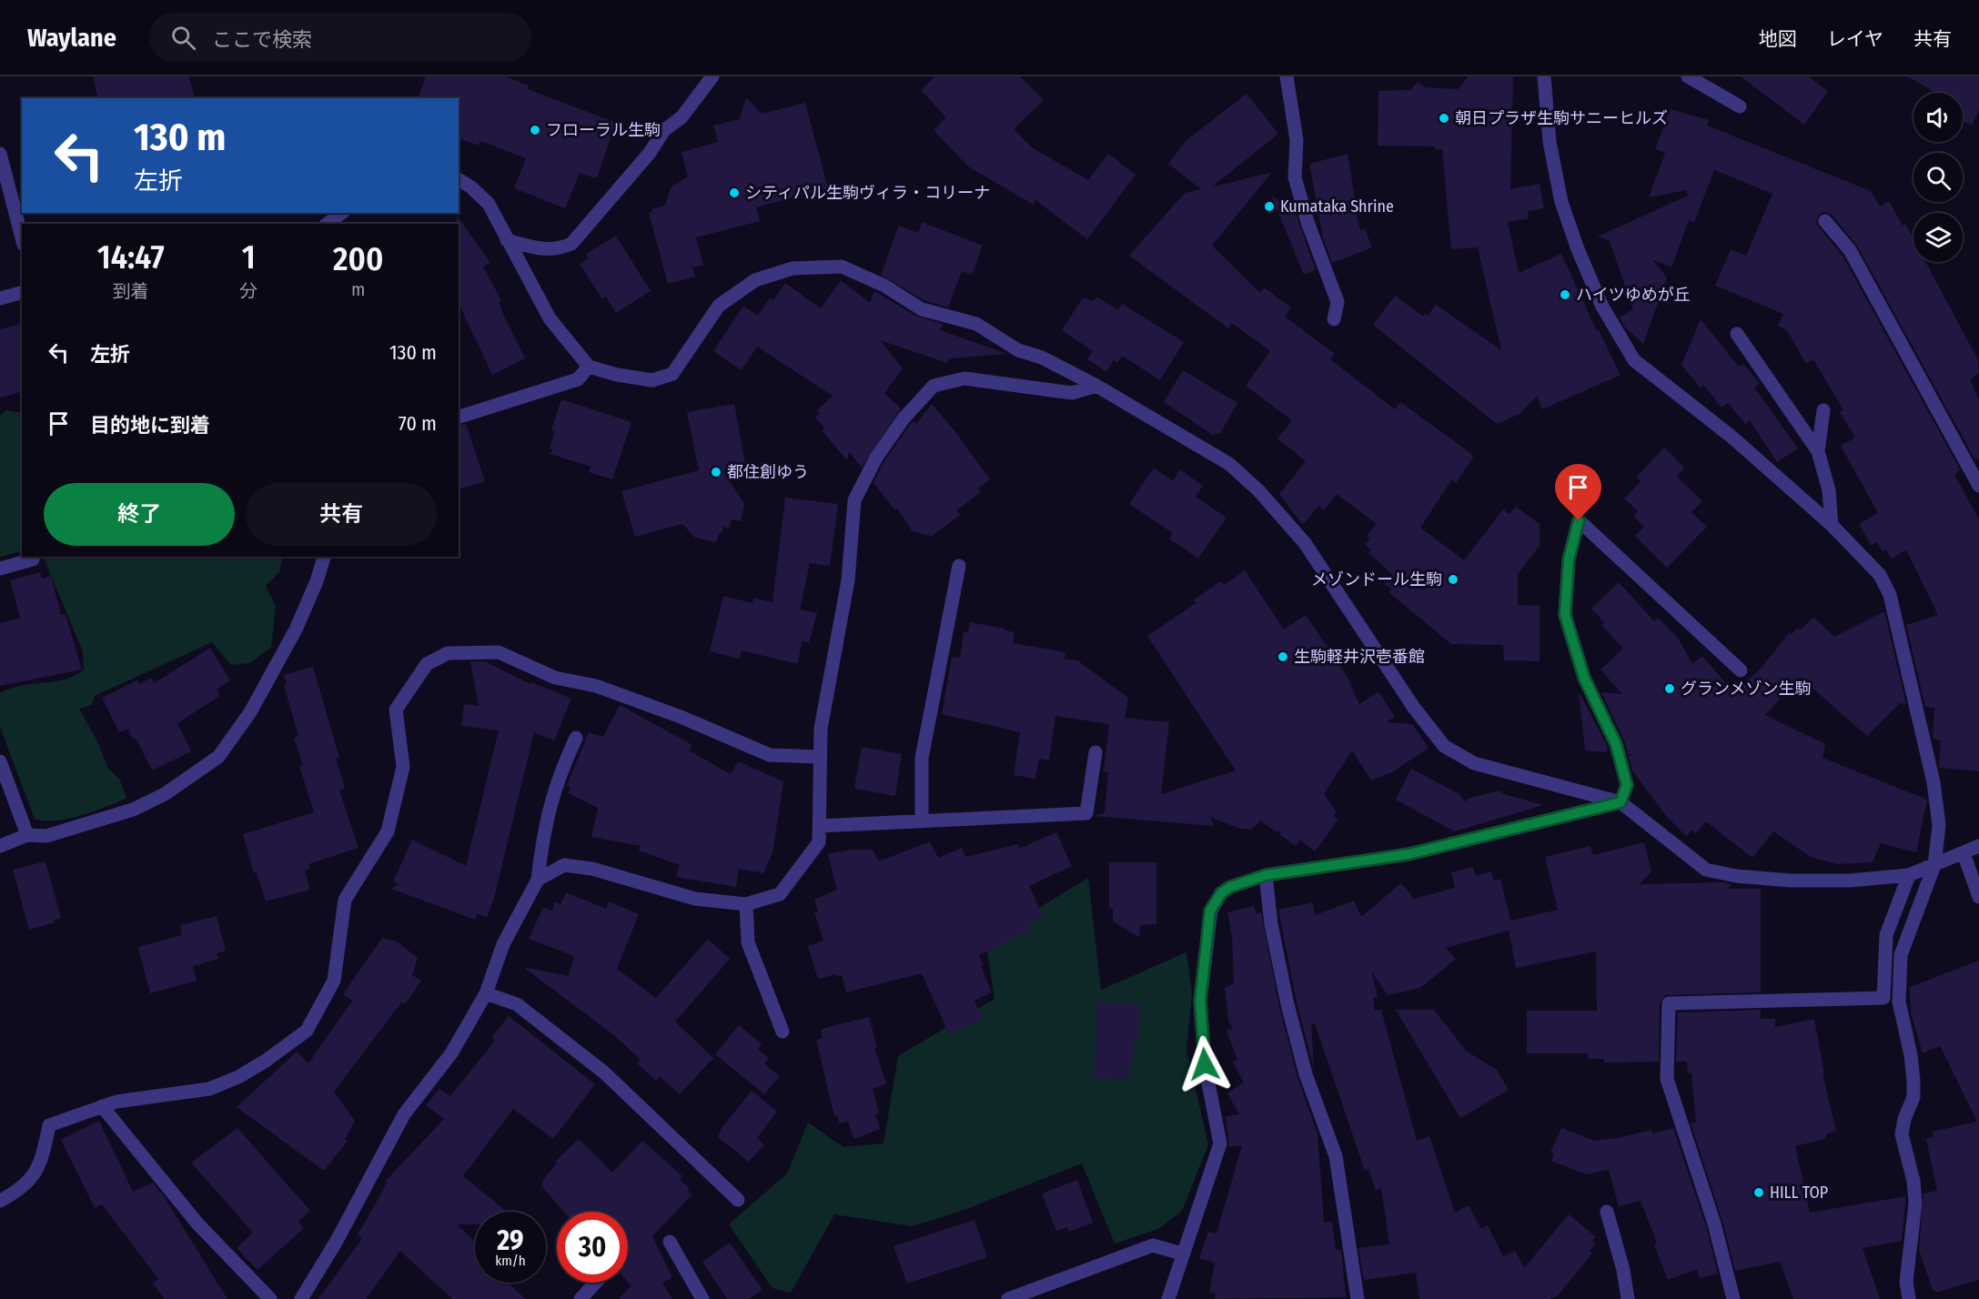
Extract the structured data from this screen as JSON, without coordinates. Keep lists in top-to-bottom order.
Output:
{
  "places": [
    "朝日プラザ生駒サニーヒルズ",
    "フローラル生駒",
    "シティパル生駒ヴィラ・コリーナ",
    "Kumataka Shrine",
    "ハイツゆめが丘",
    "都住創ゆう",
    "メゾンドール生駒",
    "生駒軽井沢壱番館",
    "グランメゾン生駒",
    "HILL TOP"
  ],
  "page": {
    "header": "Waylane",
    "search": "ここで検索",
    "nav": ["地図", "レイヤ", "共有"],
    "turn": ["130 m", "左折"],
    "eta": [
      "14:47",
      "到着",
      "1",
      "分",
      "200",
      "m"
    ],
    "list": [
      {
        "name": "左折",
        "value": "130 m"
      },
      {
        "name": "目的地に到着",
        "value": "70 m"
      }
    ],
    "buttons": ["終了", "共有"],
    "speed": "29 km/h",
    "limit": "30"
  }
}
